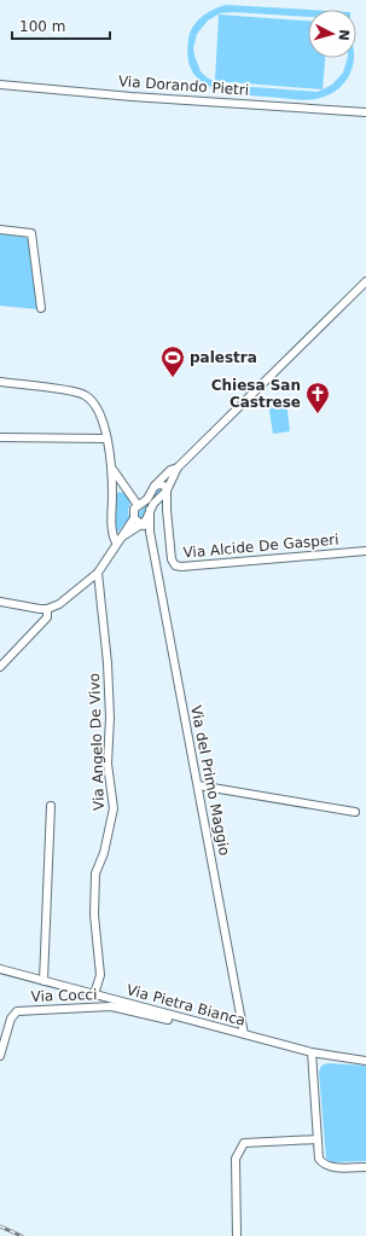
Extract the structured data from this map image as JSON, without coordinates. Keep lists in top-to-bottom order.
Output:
{
  "streets": {
    "street": [
      "Via Dorando Pietri",
      "Via Alcide De Gasperi",
      "Via Angelo De Vivo",
      "Via del Primo Maggio",
      "Via Cocci",
      "Via Pietra Bianca"
    ]
  },
  "crossings": [
    ["Via Angelo De Vivo", "Via Pietra Bianca"],
    ["Via del Primo Maggio", "Via Pietra Bianca"],
    ["Via Cocci", "Via Pietra Bianca"]
  ],
  "places": {
    "sports": ["palestra"],
    "church": ["Chiesa San Castrese"]
  },
  "scale_bar": "100 m",
  "north": "right"
}
